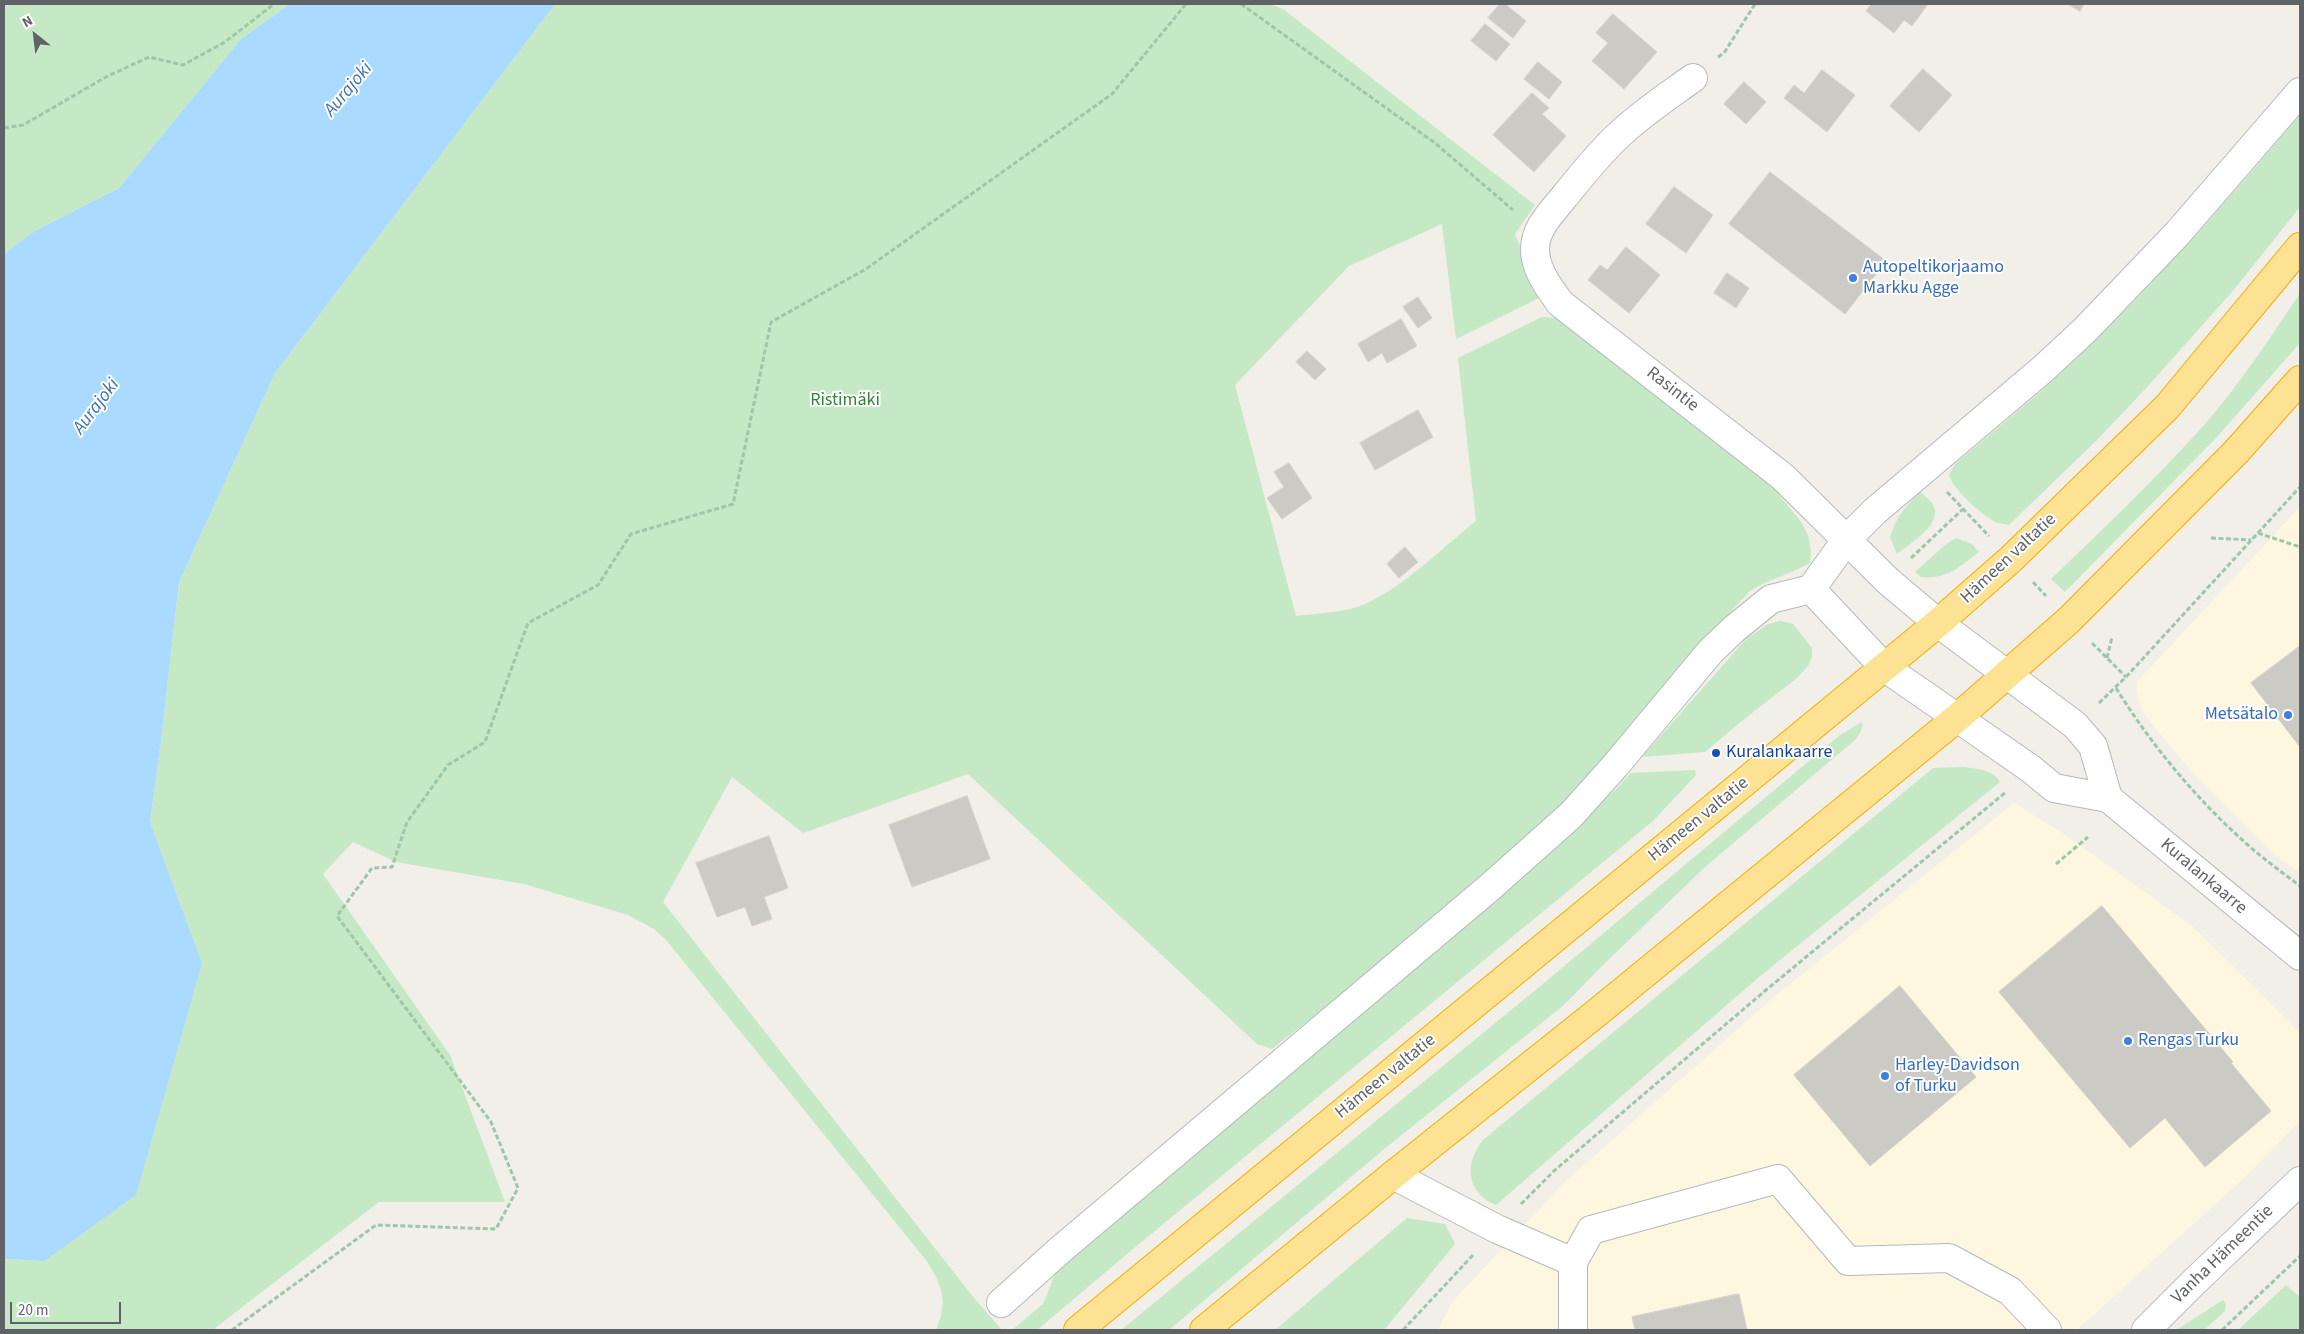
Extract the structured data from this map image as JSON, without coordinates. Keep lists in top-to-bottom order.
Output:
{
  "streets": {
    "highway": ["Hämeen valtatie"],
    "street": ["Rasintie", "Kuralankaarre", "Vanha Hämeentie"]
  },
  "crossings": [
    ["Rasintie", "Hämeen valtatie"],
    ["Hämeen valtatie", "Kuralankaarre"]
  ],
  "water": ["Aurajoki"],
  "parks": ["Ristimäki"],
  "places": [
    "Autopeltikorjaamo Markku Agge",
    "Metsätalo",
    "Kuralankaarre",
    "Rengas Turku",
    "Harley-Davidson of Turku"
  ],
  "scale_bar": "20 m",
  "north": "top left"
}
